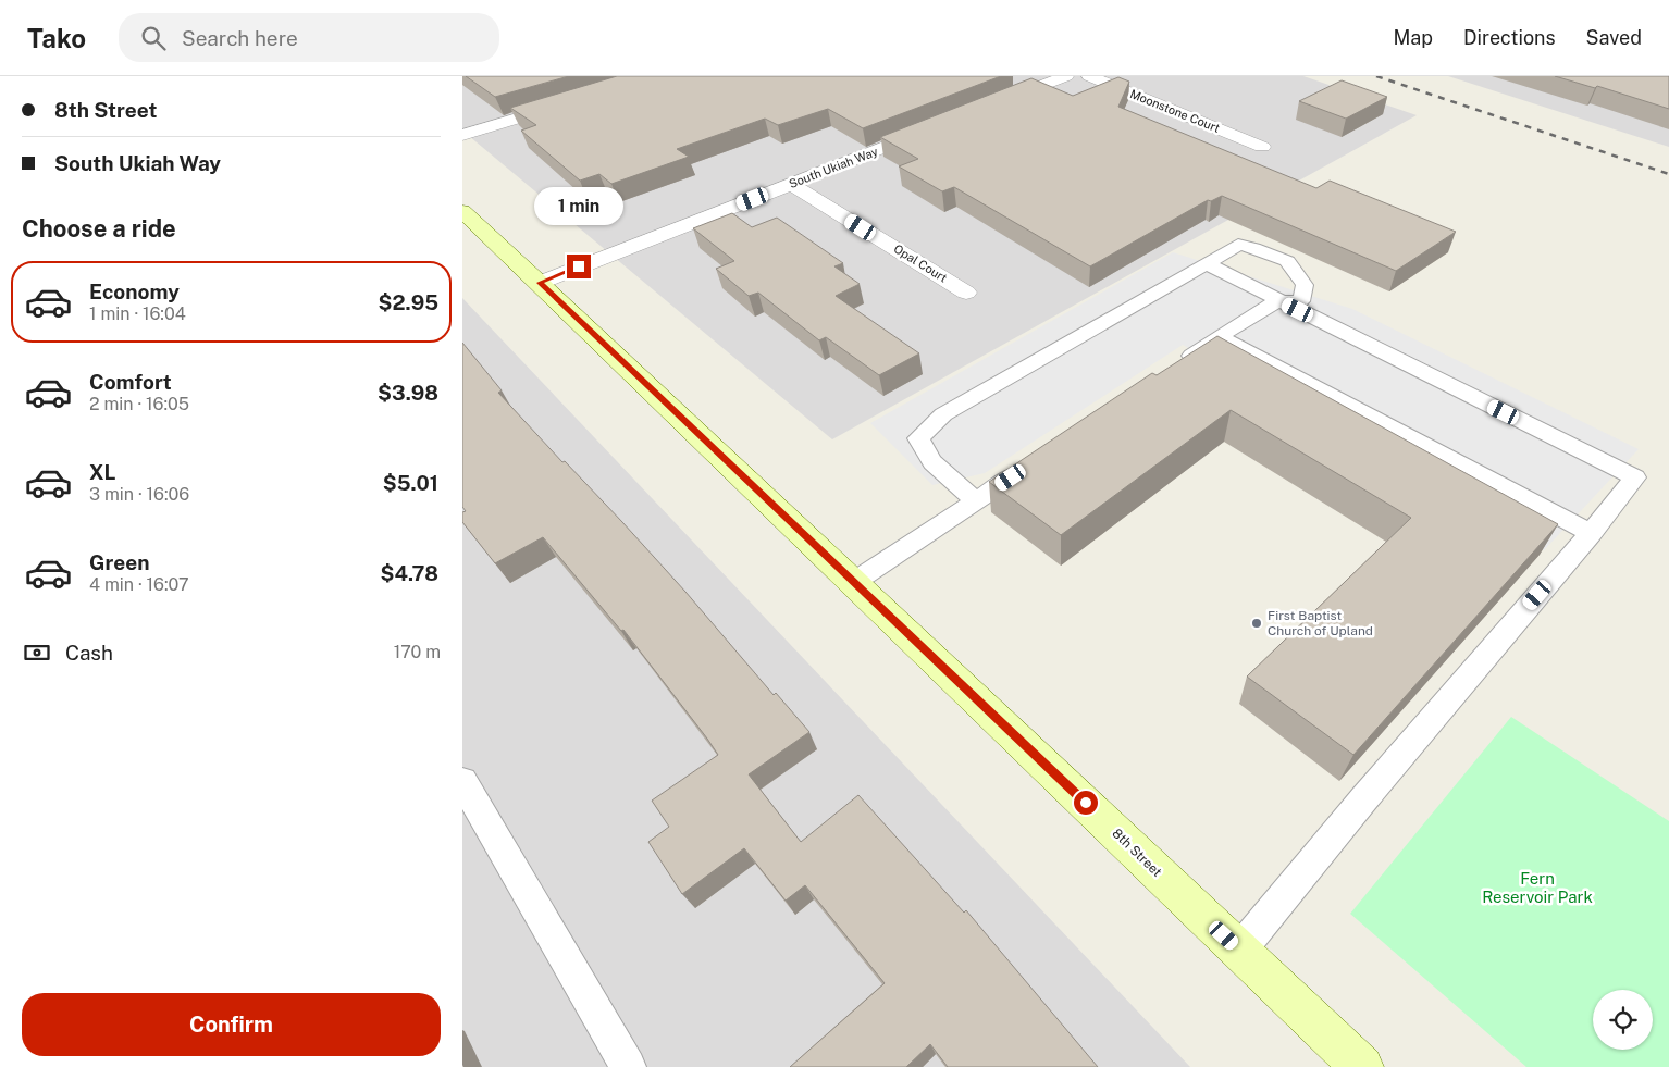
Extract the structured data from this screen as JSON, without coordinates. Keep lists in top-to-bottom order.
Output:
{
  "streets": {
    "street": [
      "Moonstone Court",
      "South Ukiah Way",
      "Opal Court",
      "8th Street"
    ]
  },
  "crossings": [
    ["South Ukiah Way", "Opal Court"],
    ["South Ukiah Way", "8th Street"]
  ],
  "parks": ["Fern Reservoir Park"],
  "places": ["First Baptist Church of Upland"],
  "page": {
    "header": "Tako",
    "search": "Search here",
    "nav": ["Map", "Directions", "Saved"],
    "banner": ["8th Street", "South Ukiah Way"],
    "bubble": "1 min",
    "heading": "Choose a ride",
    "list": [
      {
        "name": "Economy",
        "note": "1 min · 16:04",
        "value": "$2.95"
      },
      {
        "name": "Comfort",
        "note": "2 min · 16:05",
        "value": "$3.98"
      },
      {
        "name": "XL",
        "note": "3 min · 16:06",
        "value": "$5.01"
      },
      {
        "name": "Green",
        "note": "4 min · 16:07",
        "value": "$4.78"
      }
    ],
    "pay": ["Cash", "170 m"],
    "buttons": "Confirm"
  }
}
